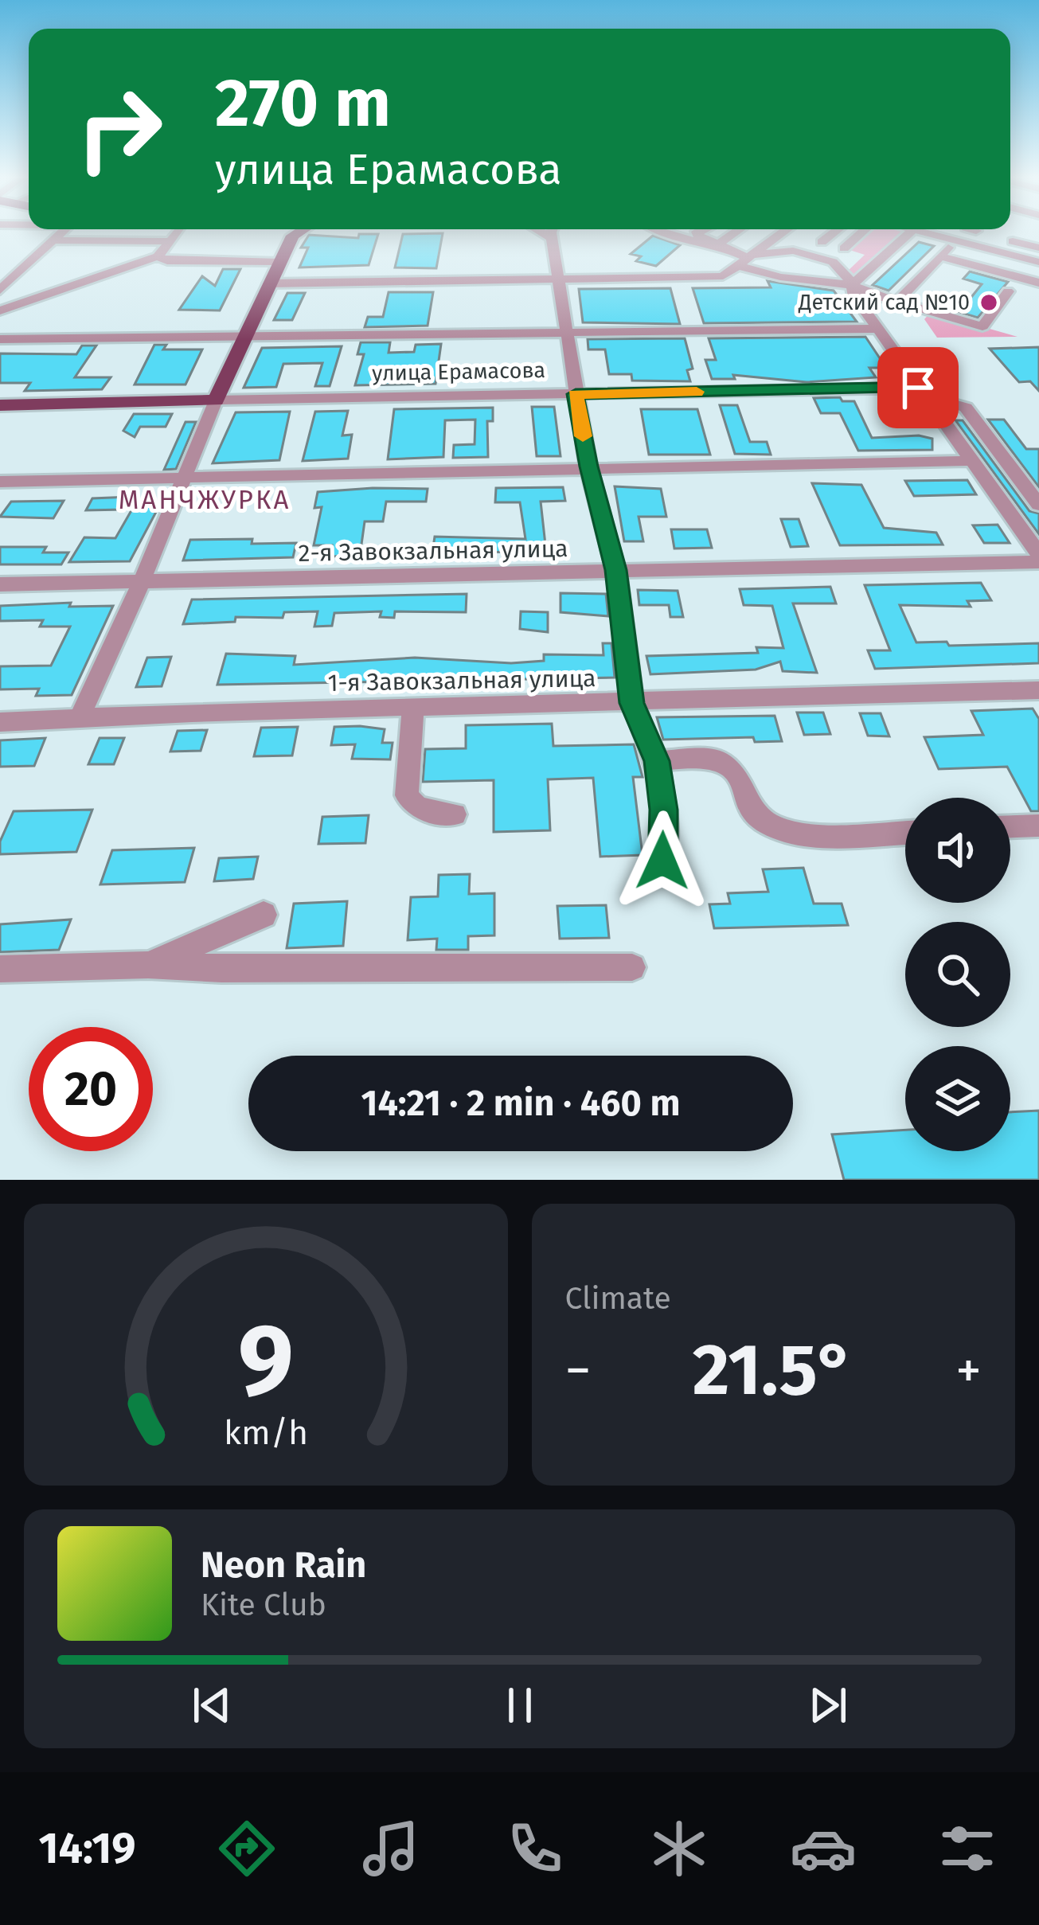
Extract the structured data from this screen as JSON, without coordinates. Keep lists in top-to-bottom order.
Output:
{
  "streets": {
    "main road": ["улица Ерамасова"],
    "street": ["2-я Завокзальная улица", "1-я Завокзальная улица"]
  },
  "districts": ["МАНЧЖУРКА"],
  "places": ["Детский сад №10"],
  "page": {
    "turn": ["270 m", "улица Ерамасова"],
    "limit": "20",
    "trip": "14:21 · 2 min · 460 m",
    "tile": "Climate",
    "heat": ["−", "21.5°", "+"],
    "song": ["Neon Rain", "Kite Club"],
    "tabs": "14:19",
    "gauge": ["9", "km/h"]
  }
}
